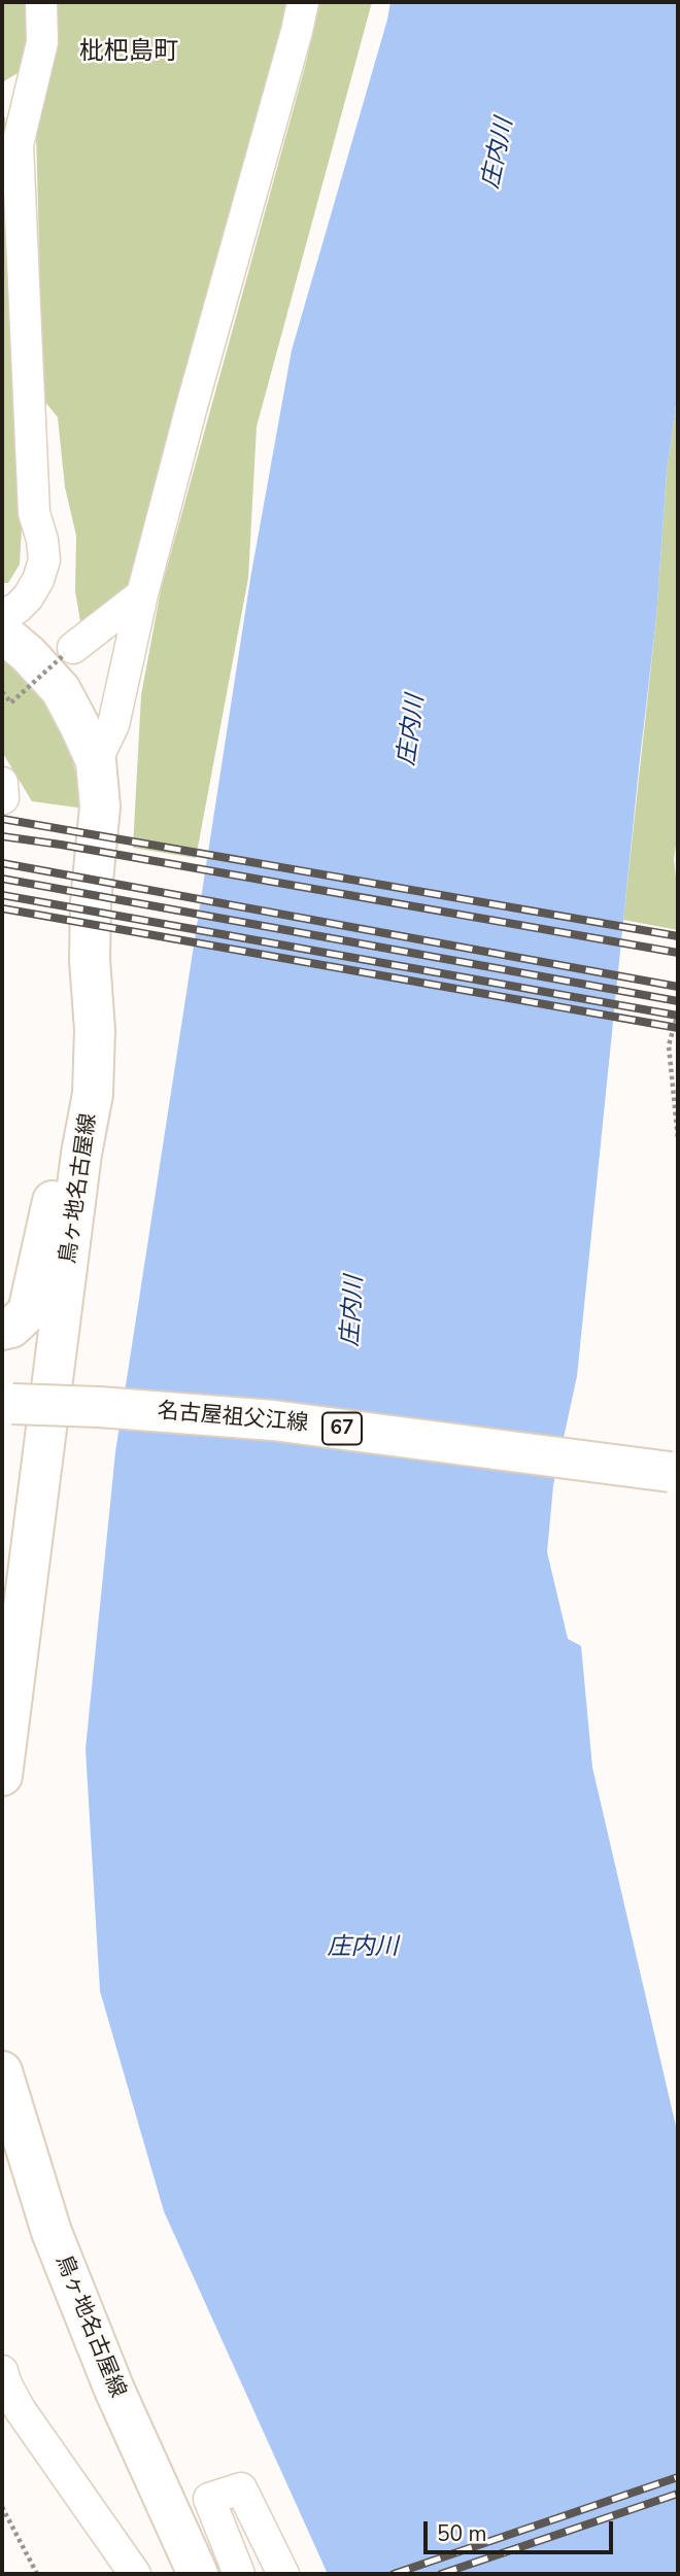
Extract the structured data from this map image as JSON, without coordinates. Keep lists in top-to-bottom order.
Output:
{
  "streets": {
    "main road": ["鳥ヶ地名古屋線", "名古屋祖父江線", "67"]
  },
  "districts": ["枇杷島町"],
  "water": ["庄内川"],
  "scale_bar": "50 m"
}
